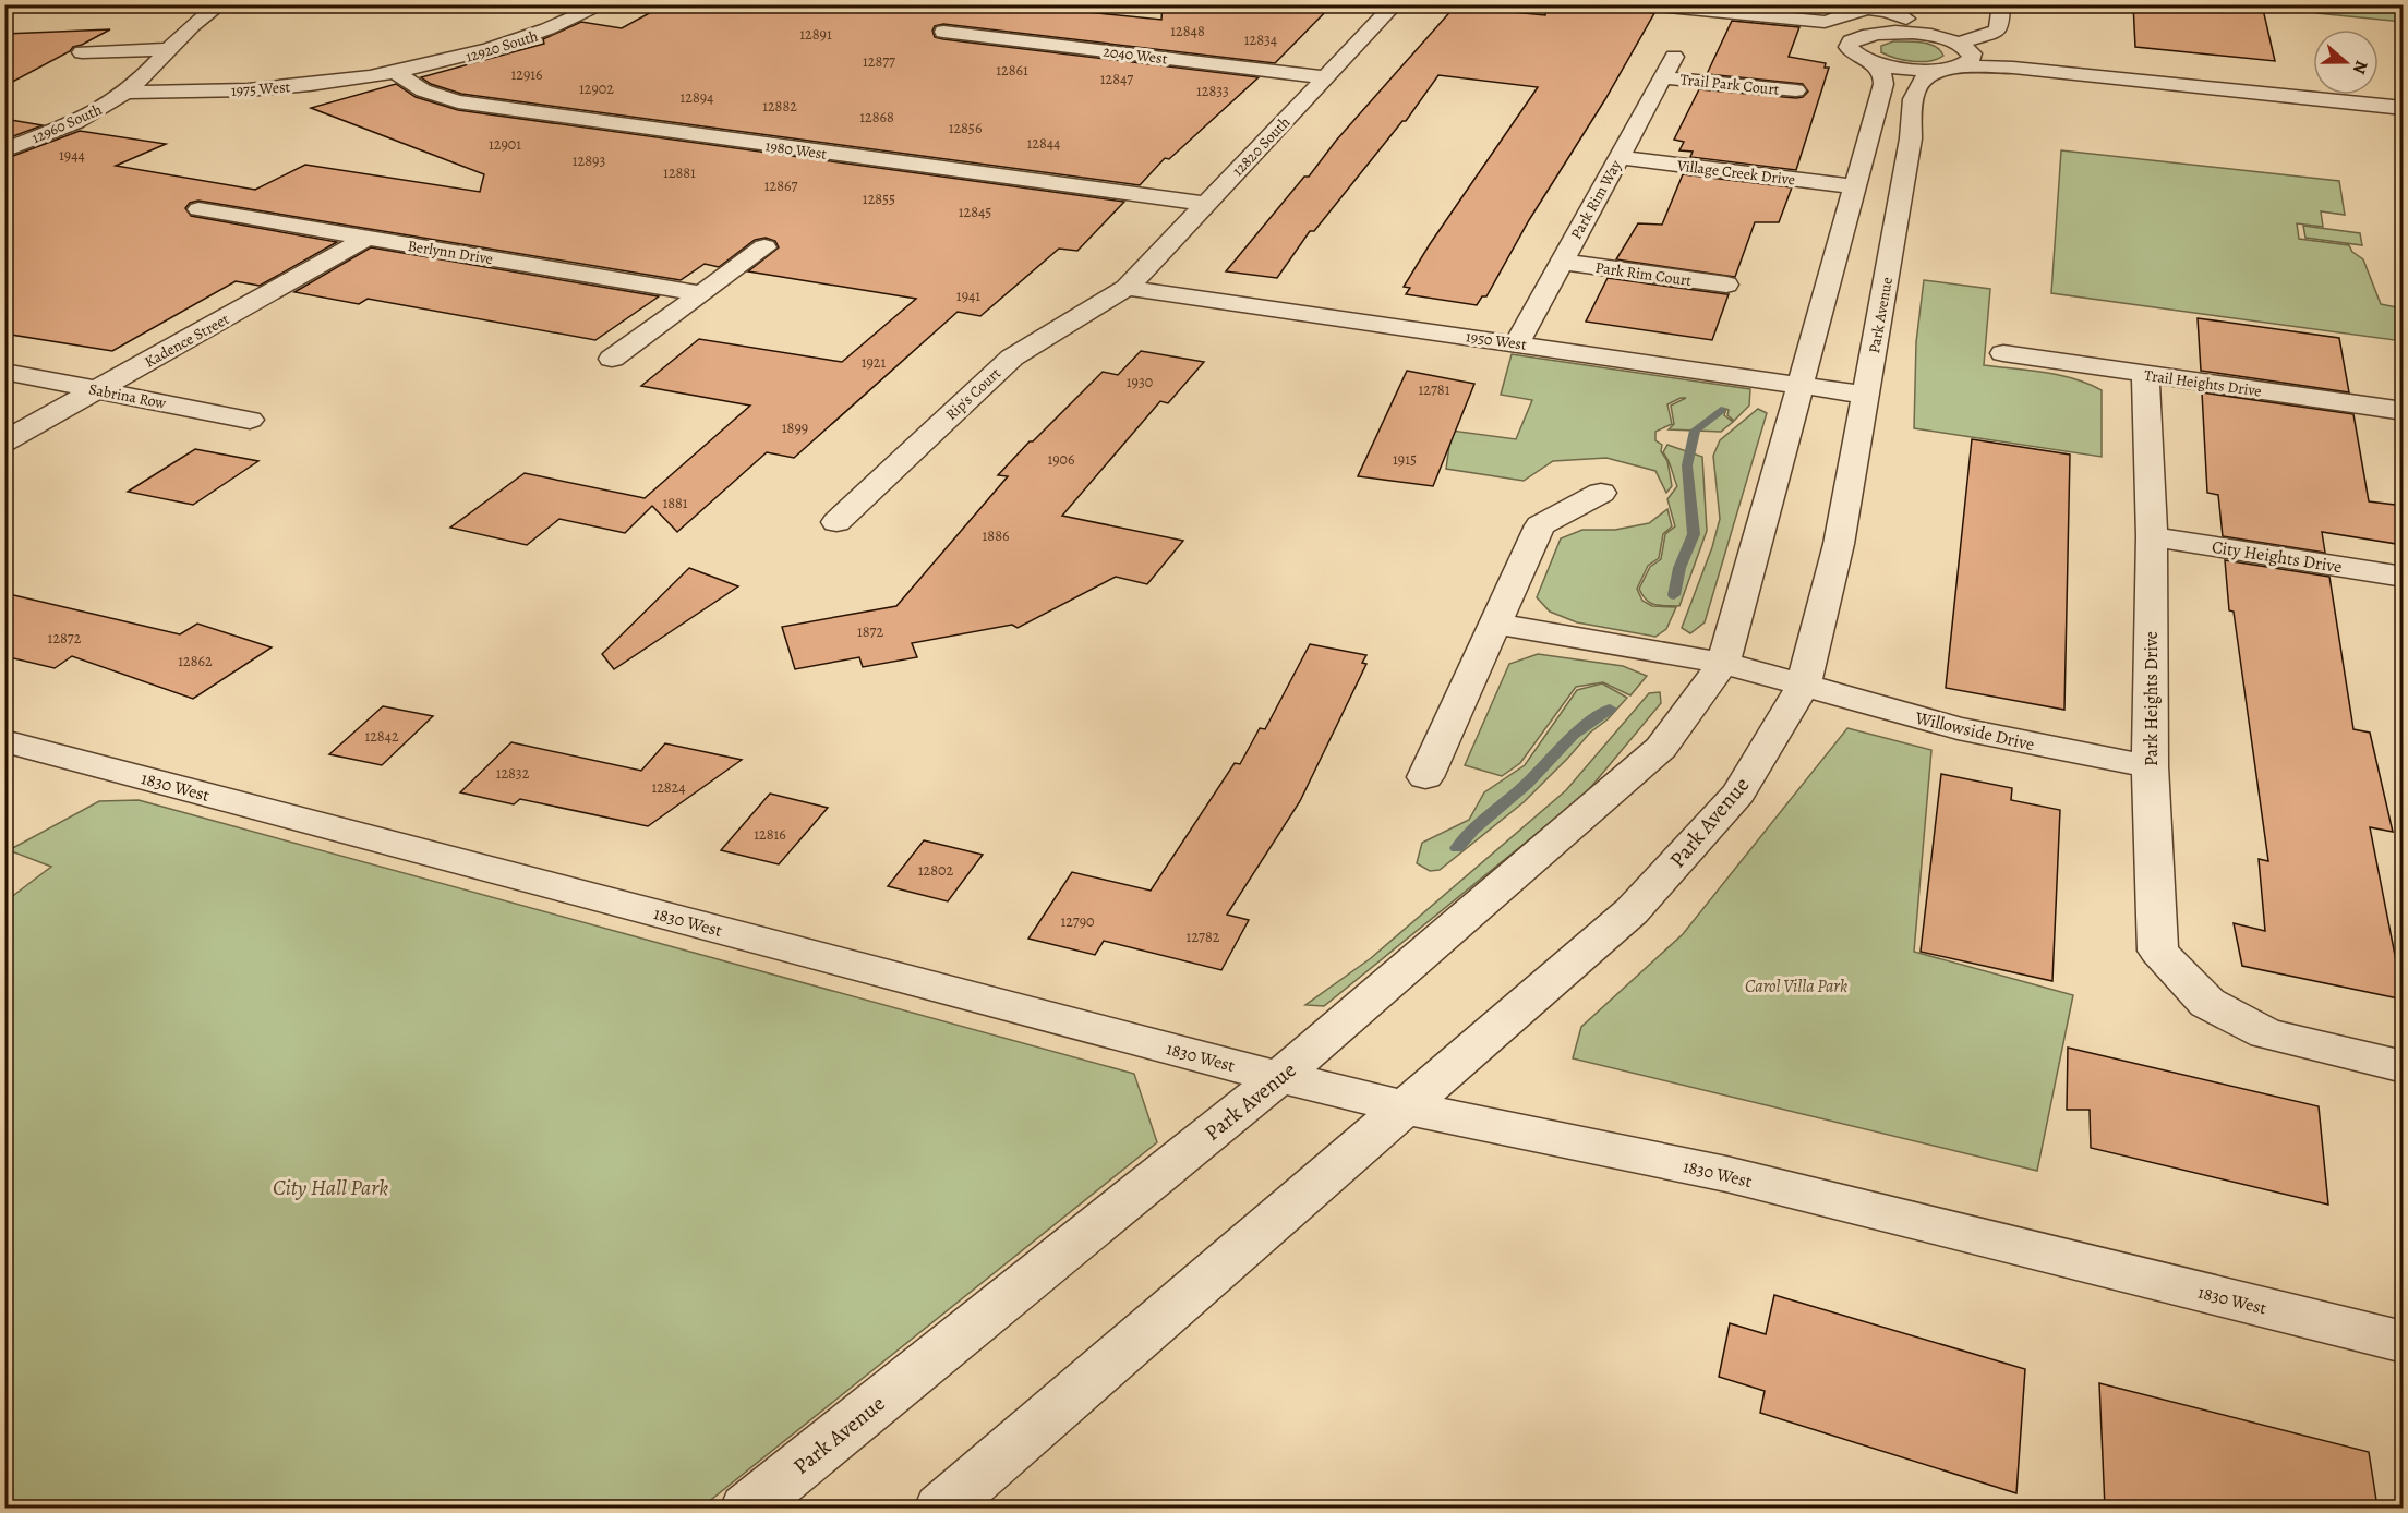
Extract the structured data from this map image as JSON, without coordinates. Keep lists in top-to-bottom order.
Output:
{
  "streets": {
    "street": [
      "12920 South",
      "2040 West",
      "Trail Park Court",
      "1975 West",
      "12960 South",
      "12820 South",
      "1980 West",
      "Village Creek Drive",
      "Park Rim Way",
      "Berlynn Drive",
      "Park Rim Court",
      "Park Avenue",
      "Kadence Street",
      "1950 West",
      "Trail Heights Drive",
      "Rip's Court",
      "Sabrina Row",
      "City Heights Drive",
      "Park Heights Drive",
      "Willowside Drive",
      "1830 West"
    ]
  },
  "crossings": [
    ["12920 South", "1975 West"],
    ["12920 South", "1980 West"],
    ["2040 West", "12820 South"],
    ["Trail Park Court", "Park Rim Way"],
    ["1975 West", "12960 South"],
    ["1975 West", "1980 West"],
    ["12820 South", "1980 West"],
    ["12820 South", "1950 West"],
    ["12820 South", "Rip's Court"],
    ["Village Creek Drive", "Park Rim Way"],
    ["Village Creek Drive", "Park Avenue"],
    ["Park Rim Way", "Park Rim Court"],
    ["Park Rim Way", "1950 West"],
    ["Berlynn Drive", "Kadence Street"],
    ["Park Avenue", "1950 West"],
    ["Park Avenue", "Willowside Drive"],
    ["Park Avenue", "1830 West"],
    ["Kadence Street", "Sabrina Row"],
    ["1950 West", "Rip's Court"],
    ["Trail Heights Drive", "Park Heights Drive"],
    ["City Heights Drive", "Park Heights Drive"],
    ["Park Heights Drive", "Willowside Drive"]
  ],
  "parks": ["Carol Villa Park", "City Hall Park"],
  "house_numbers": [
    "12848",
    "12891",
    "12834",
    "12877",
    "12861",
    "12916",
    "12847",
    "12902",
    "12833",
    "12894",
    "12882",
    "12868",
    "12856",
    "12844",
    "12901",
    "1944",
    "12893",
    "12881",
    "12867",
    "12855",
    "12845",
    "1941",
    "1921",
    "1930",
    "12781",
    "1899",
    "1906",
    "1915",
    "1881",
    "1886",
    "1872",
    "12872",
    "12862",
    "12842",
    "12832",
    "12824",
    "12816",
    "12802",
    "12790",
    "12782"
  ],
  "north": "right"
}
